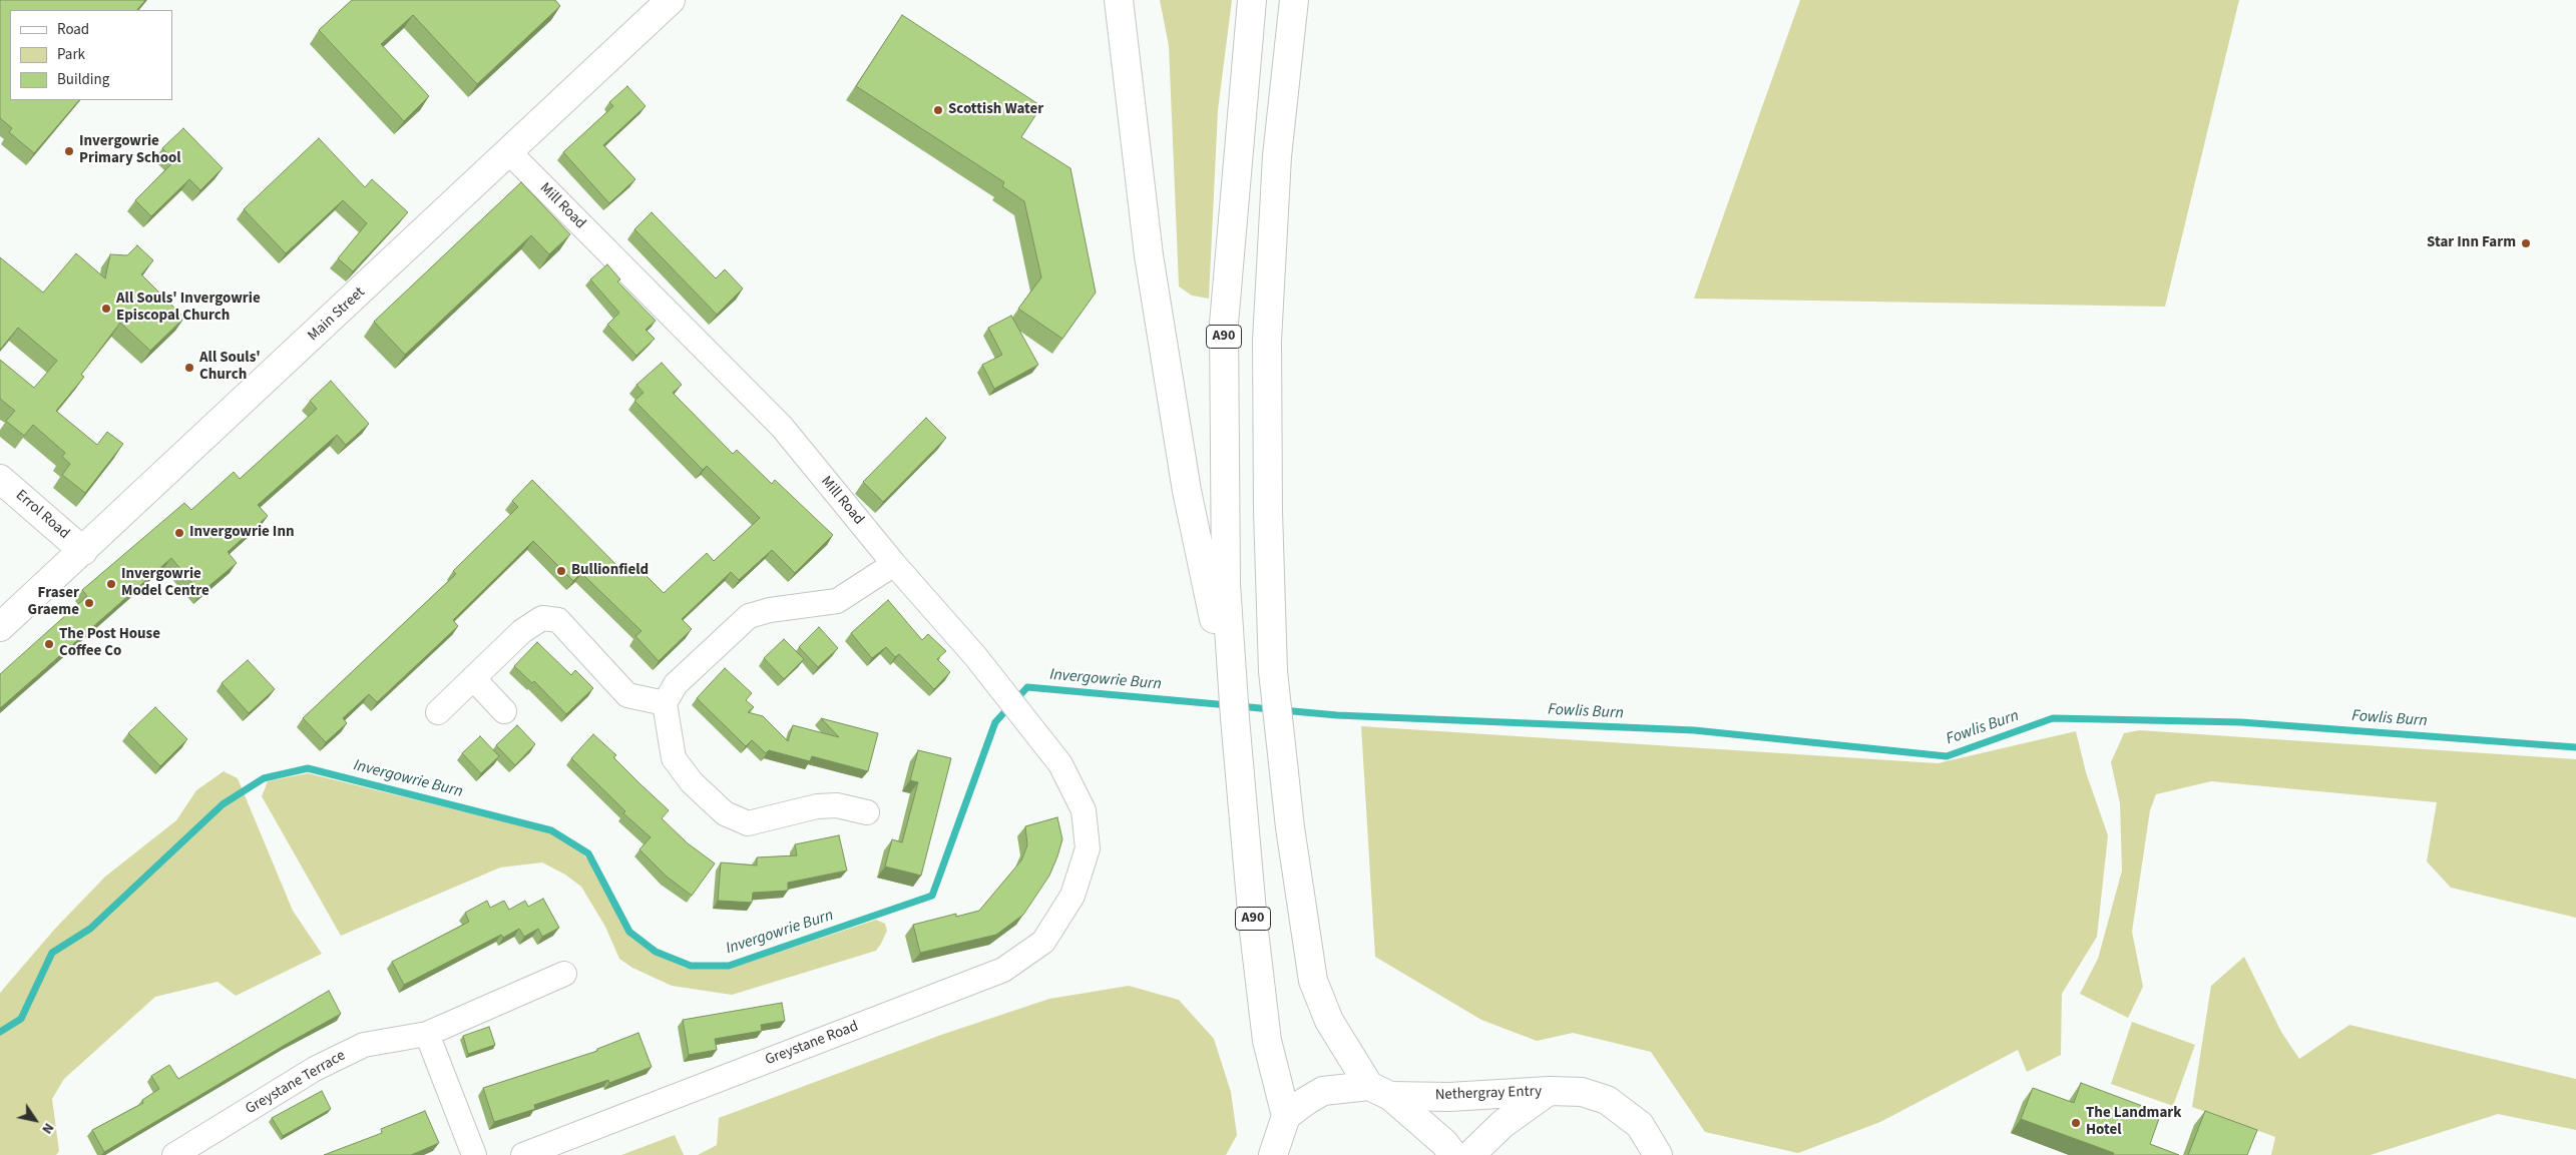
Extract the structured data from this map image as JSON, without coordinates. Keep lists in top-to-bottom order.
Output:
{
  "streets": {
    "main road": [
      "Main Street",
      "A90",
      "Errol Road",
      "Nethergray Entry"
    ],
    "street": ["Mill Road", "Greystane Road", "Greystane Terrace"]
  },
  "crossings": [
    ["Mill Road", "Main Street"],
    ["Mill Road", "Greystane Road"],
    ["Main Street", "Errol Road"],
    ["A90", "Nethergray Entry"]
  ],
  "water": ["Invergowrie Burn", "Fowlis Burn"],
  "places": [
    "Scottish Water",
    "Invergowrie Primary School",
    "Star Inn Farm",
    "All Souls' Invergowrie Episcopal Church",
    "All Souls' Church",
    "Invergowrie Inn",
    "Bullionfield",
    "Invergowrie Model Centre",
    "Fraser Graeme",
    "The Post House Coffee Co",
    "The Landmark Hotel"
  ],
  "legend": ["Road", "Park", "Building"],
  "north": "bottom right"
}
